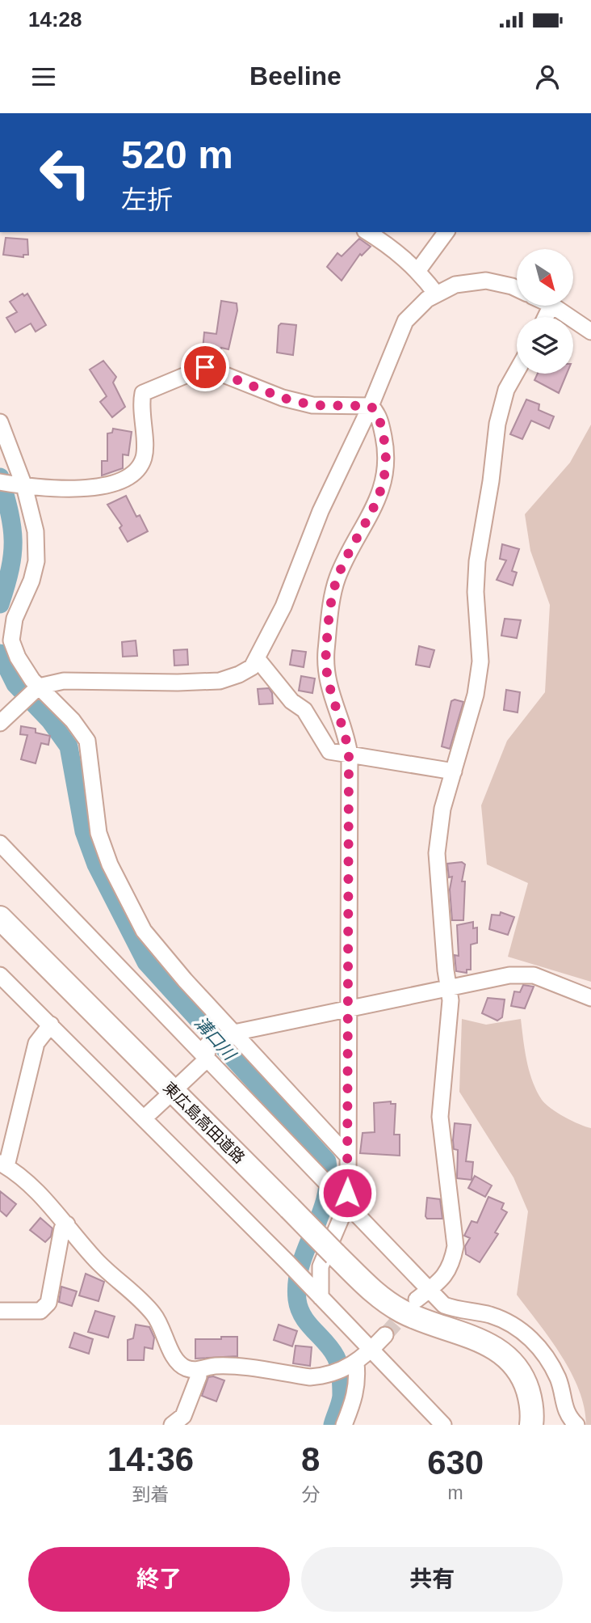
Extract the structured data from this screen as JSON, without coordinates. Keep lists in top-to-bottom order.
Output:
{
  "streets": {
    "highway": ["東広島高田道路"]
  },
  "water": ["溝口川"],
  "north": "bottom right",
  "page": {
    "status": "14:28",
    "header": "Beeline",
    "turn": ["520 m", "左折"],
    "eta": [
      "14:36",
      "到着",
      "8",
      "分",
      "630",
      "m"
    ],
    "buttons": ["終了", "共有"]
  }
}
